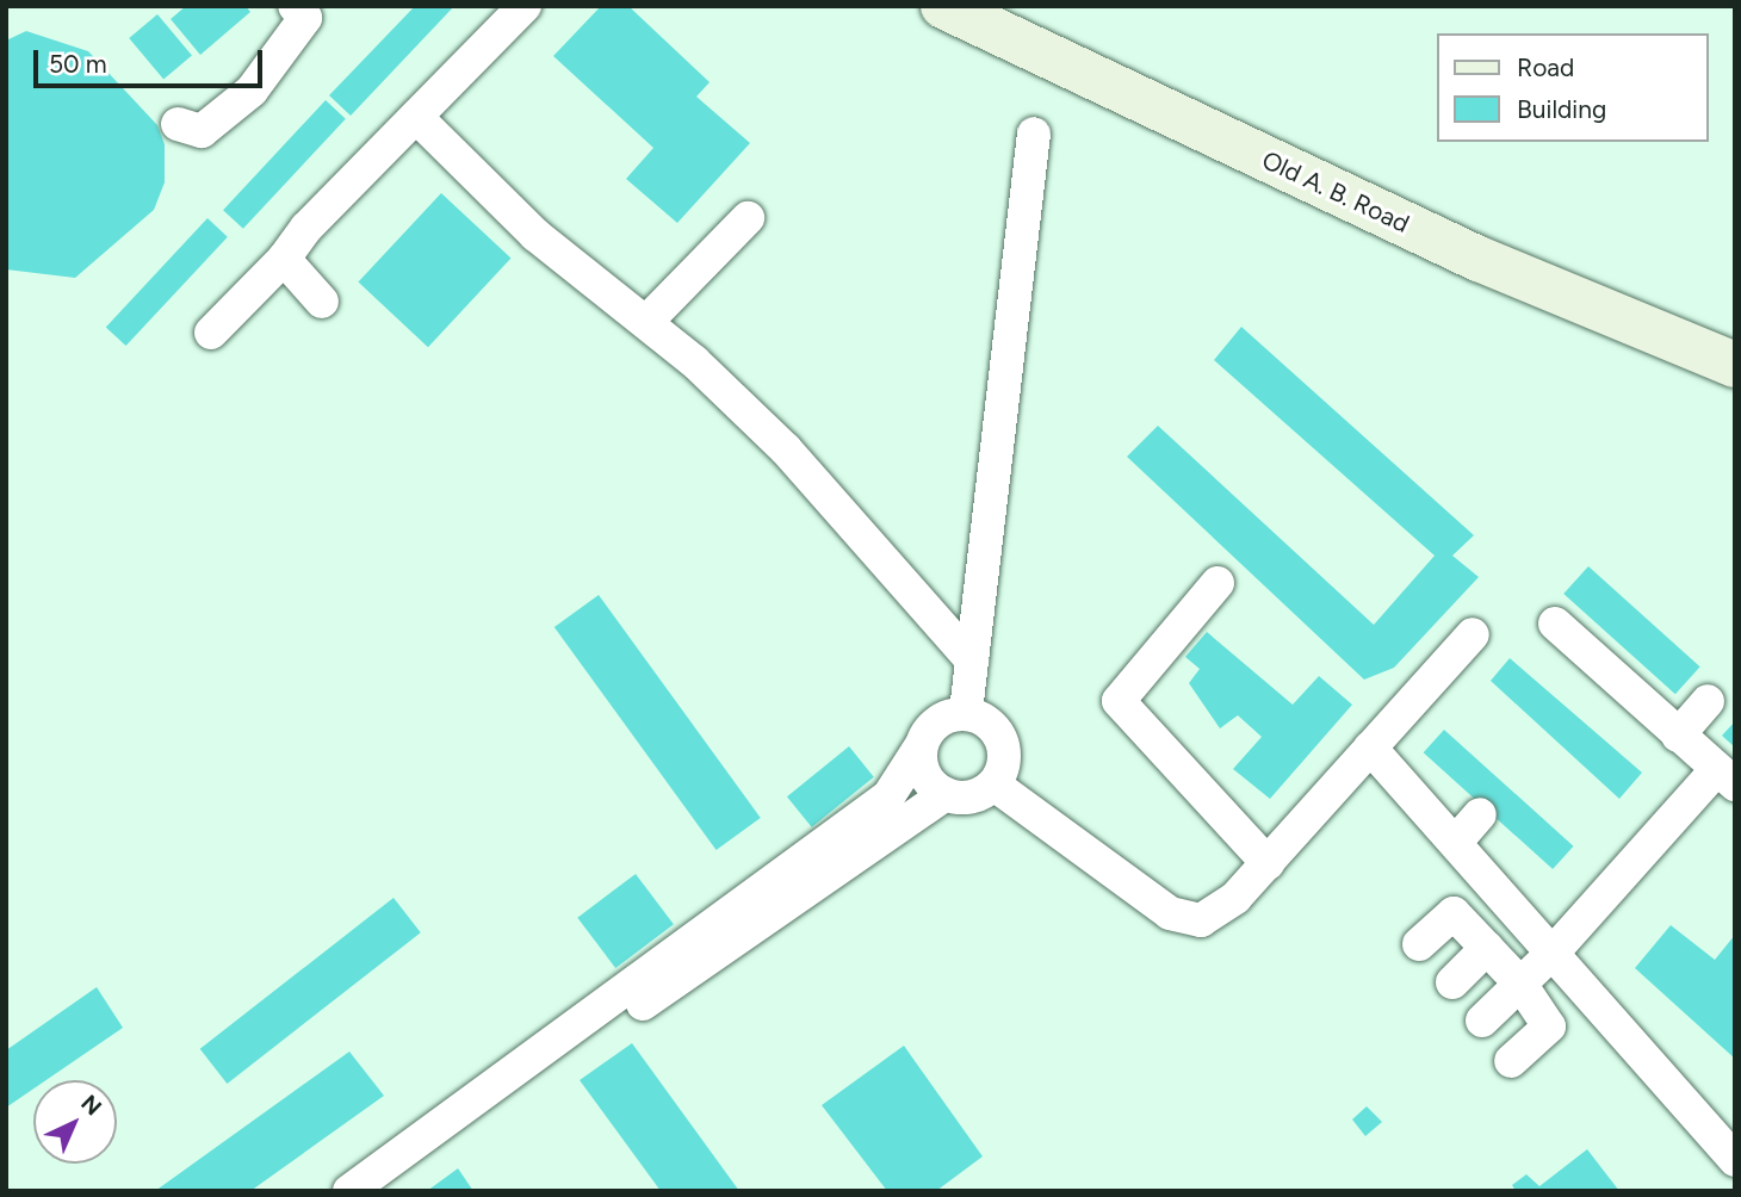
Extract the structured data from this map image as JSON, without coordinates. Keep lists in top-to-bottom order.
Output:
{
  "streets": {
    "street": ["Old A. B. Road"]
  },
  "legend": ["Road", "Building"],
  "scale_bar": "50 m",
  "north": "top right"
}
